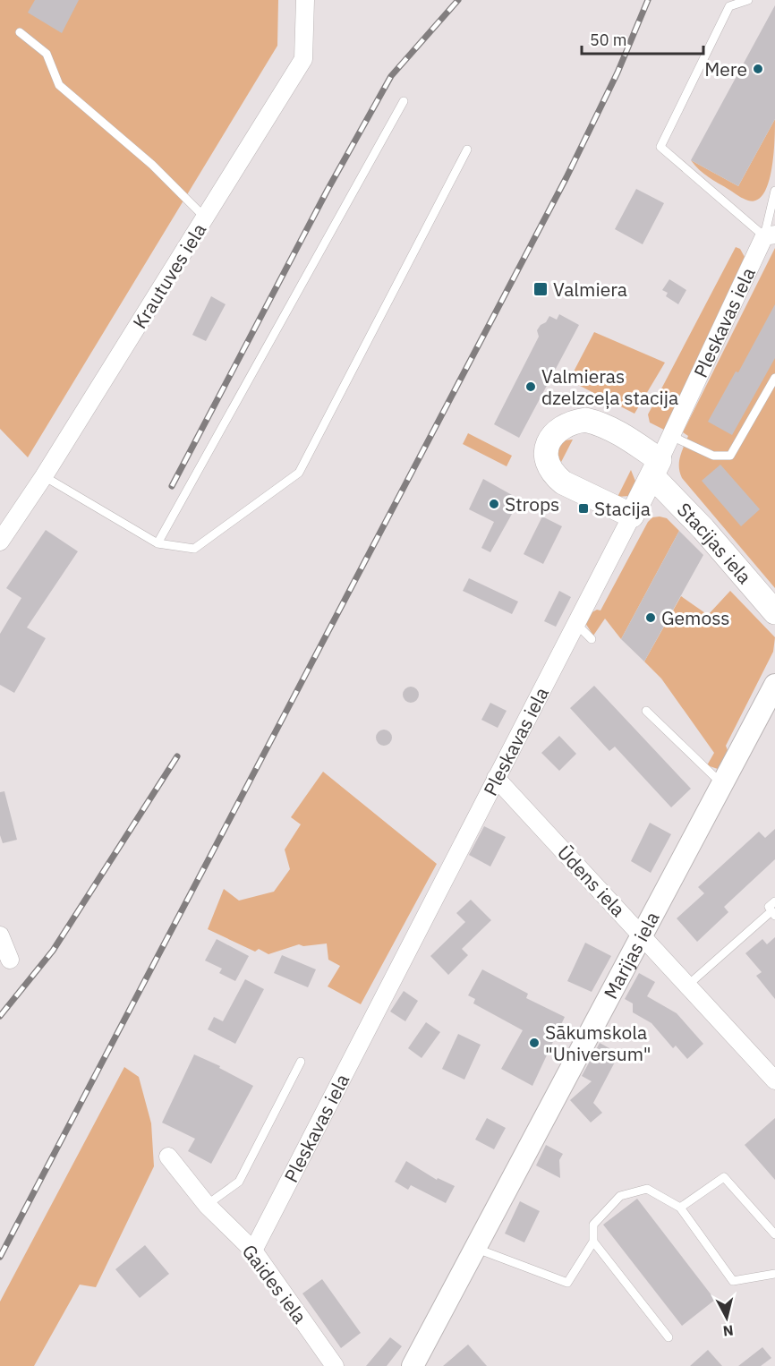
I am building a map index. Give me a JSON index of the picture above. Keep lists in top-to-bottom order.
{
  "streets": {
    "main road": ["Pleskavas iela", "Stacijas iela"],
    "street": [
      "Krautuves iela",
      "Ūdens iela",
      "Marijas iela",
      "Gaides iela"
    ]
  },
  "crossings": [
    ["Pleskavas iela", "Stacijas iela"],
    ["Pleskavas iela", "Ūdens iela"],
    ["Pleskavas iela", "Gaides iela"],
    ["Ūdens iela", "Marijas iela"]
  ],
  "places": {
    "other": [
      "Mere",
      "Valmieras dzelzceļa stacija",
      "Strops",
      "Gemoss",
      "Sākumskola \"Universum\""
    ],
    "transit": ["Valmiera", "Stacija"]
  },
  "scale_bar": "50 m",
  "north": "bottom"
}
